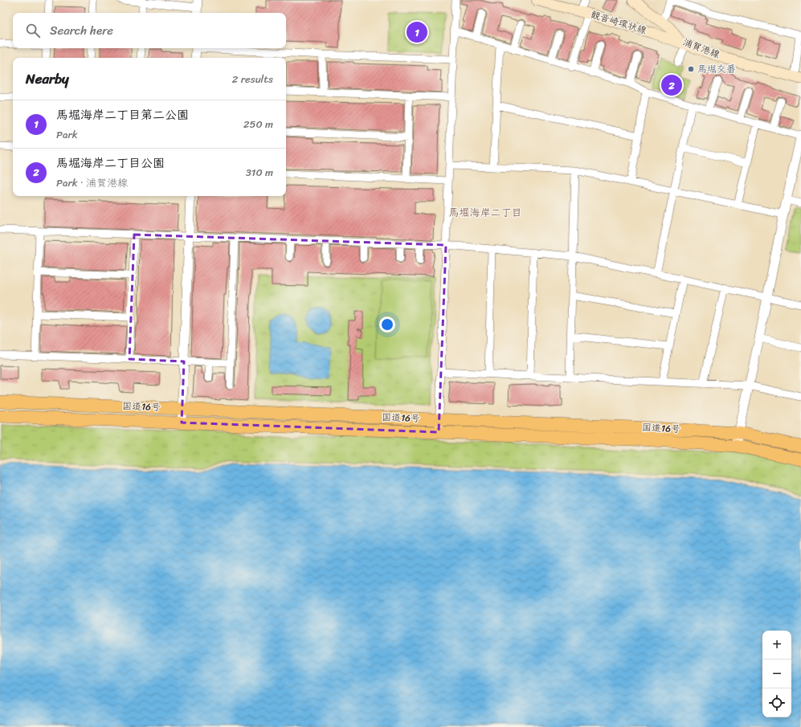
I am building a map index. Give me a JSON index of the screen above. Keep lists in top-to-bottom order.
{
  "streets": {
    "highway": ["国道16号"],
    "main road": ["観音崎環状線", "浦賀港線"]
  },
  "crossings": [
    ["観音崎環状線", "浦賀港線"]
  ],
  "districts": ["馬堀海岸二丁目"],
  "places": ["馬堀交番"],
  "page": {
    "search": "Search here",
    "pins": ["1", "2"],
    "heading": ["Nearby", "2 results"],
    "list": [
      {
        "mark": "1",
        "name": "馬堀海岸二丁目第二公園",
        "note": "Park",
        "value": "250 m"
      },
      {
        "mark": "2",
        "name": "馬堀海岸二丁目公園",
        "note": "Park · 浦賀港線",
        "value": "310 m"
      }
    ],
    "map_buttons": ["+", "−"]
  }
}
